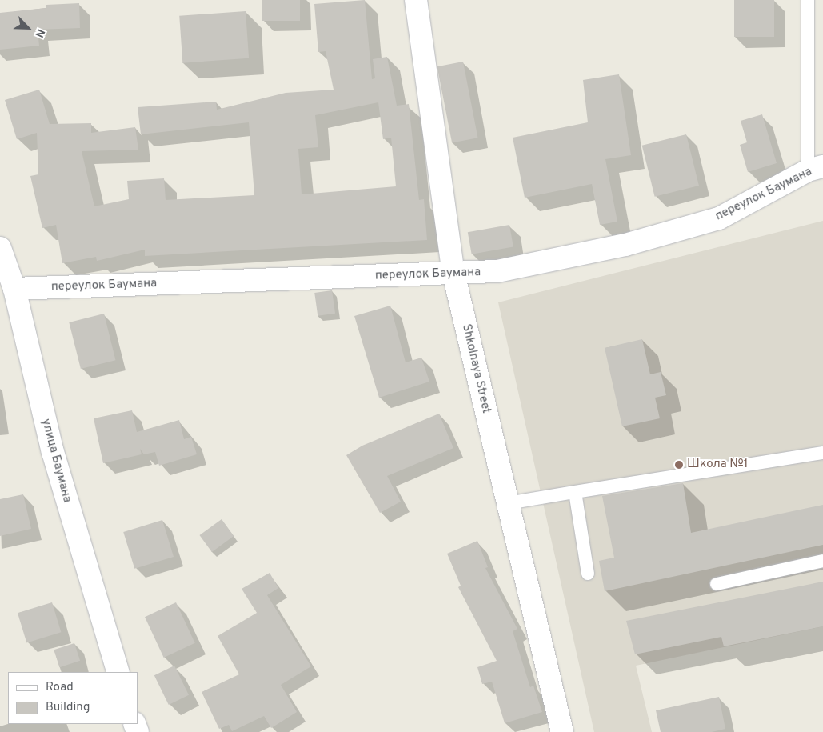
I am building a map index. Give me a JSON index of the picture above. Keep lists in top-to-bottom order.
{
  "streets": {
    "street": ["переулок Баумана", "Shkolnaya Street", "улица Баумана"]
  },
  "crossings": [
    ["переулок Баумана", "Shkolnaya Street"],
    ["переулок Баумана", "улица Баумана"]
  ],
  "places": ["Школа №1"],
  "legend": ["Road", "Building"],
  "north": "bottom right"
}
